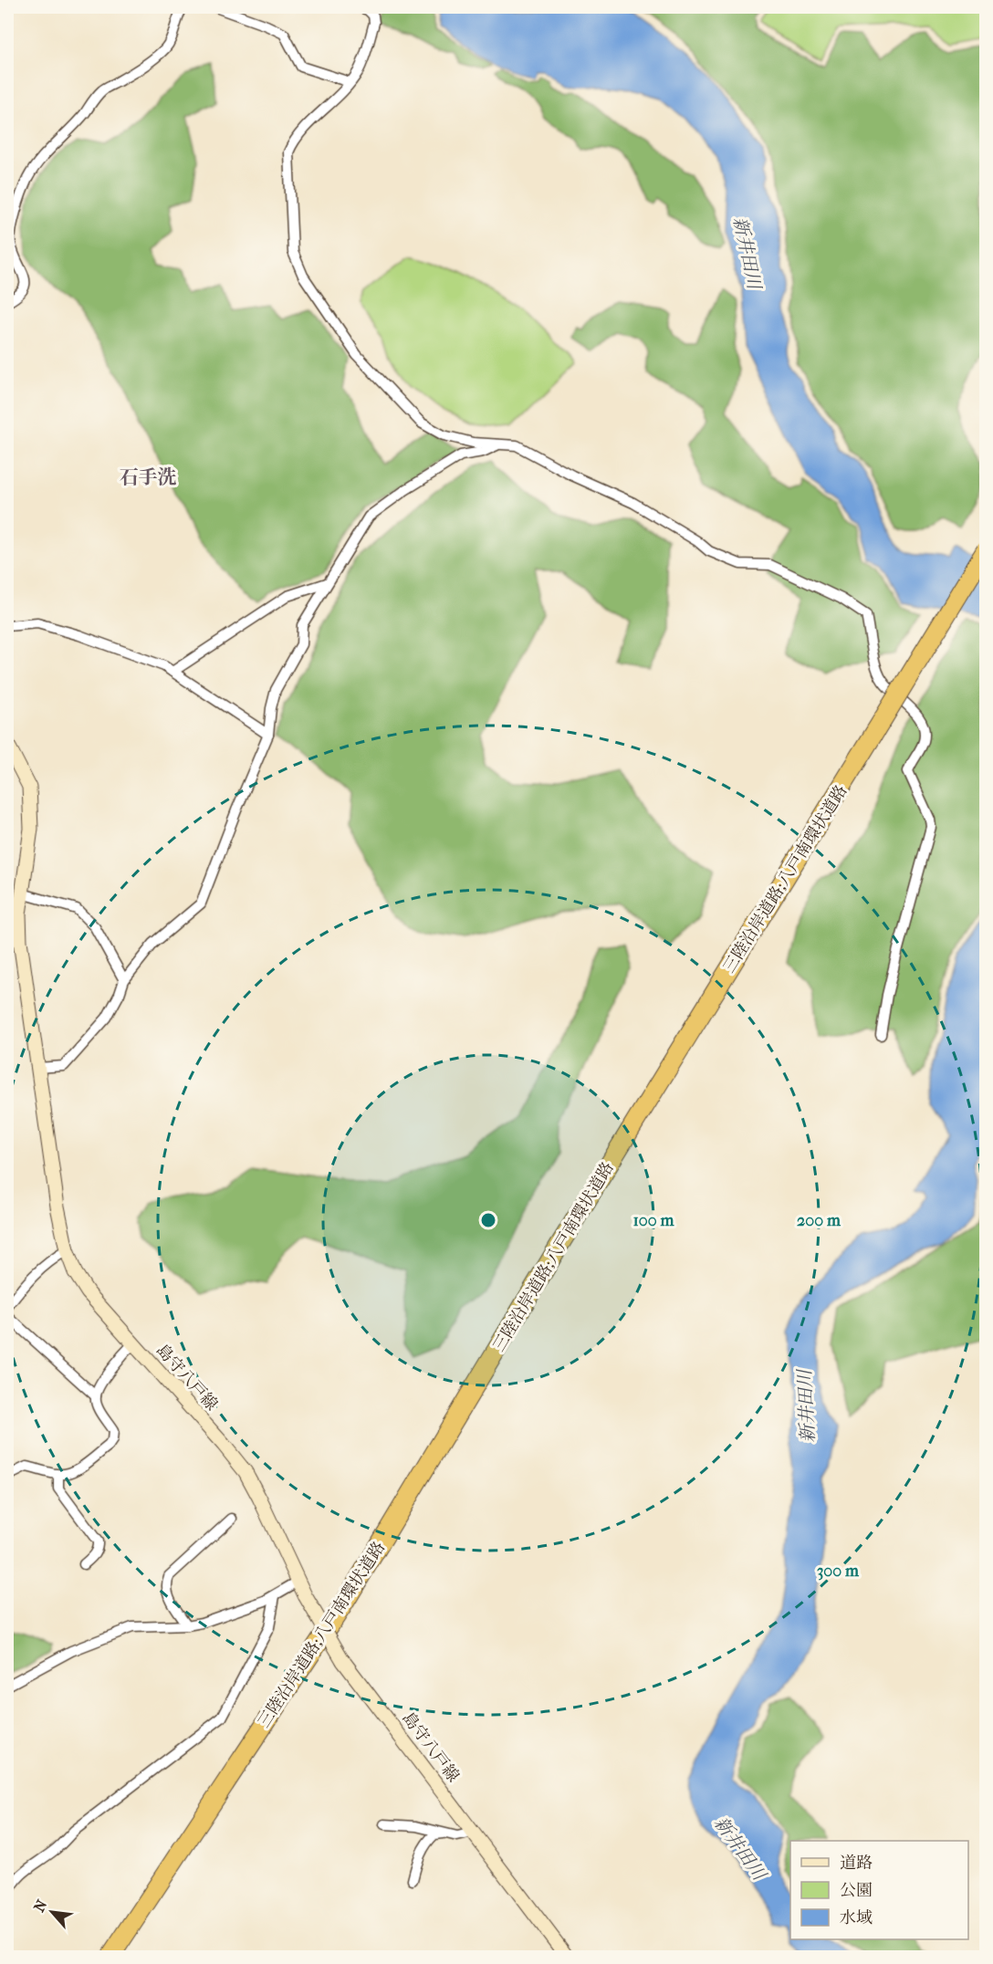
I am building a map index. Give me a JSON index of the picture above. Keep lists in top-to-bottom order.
{
  "streets": {
    "highway": ["三陸沿岸道路;八戸南環状道路"],
    "main road": ["島守八戸線"]
  },
  "districts": ["石手洗"],
  "water": ["新井田川"],
  "legend": ["道路", "公園", "水域"],
  "north": "top left",
  "rings": ["100 m", "200 m", "300 m"]
}
